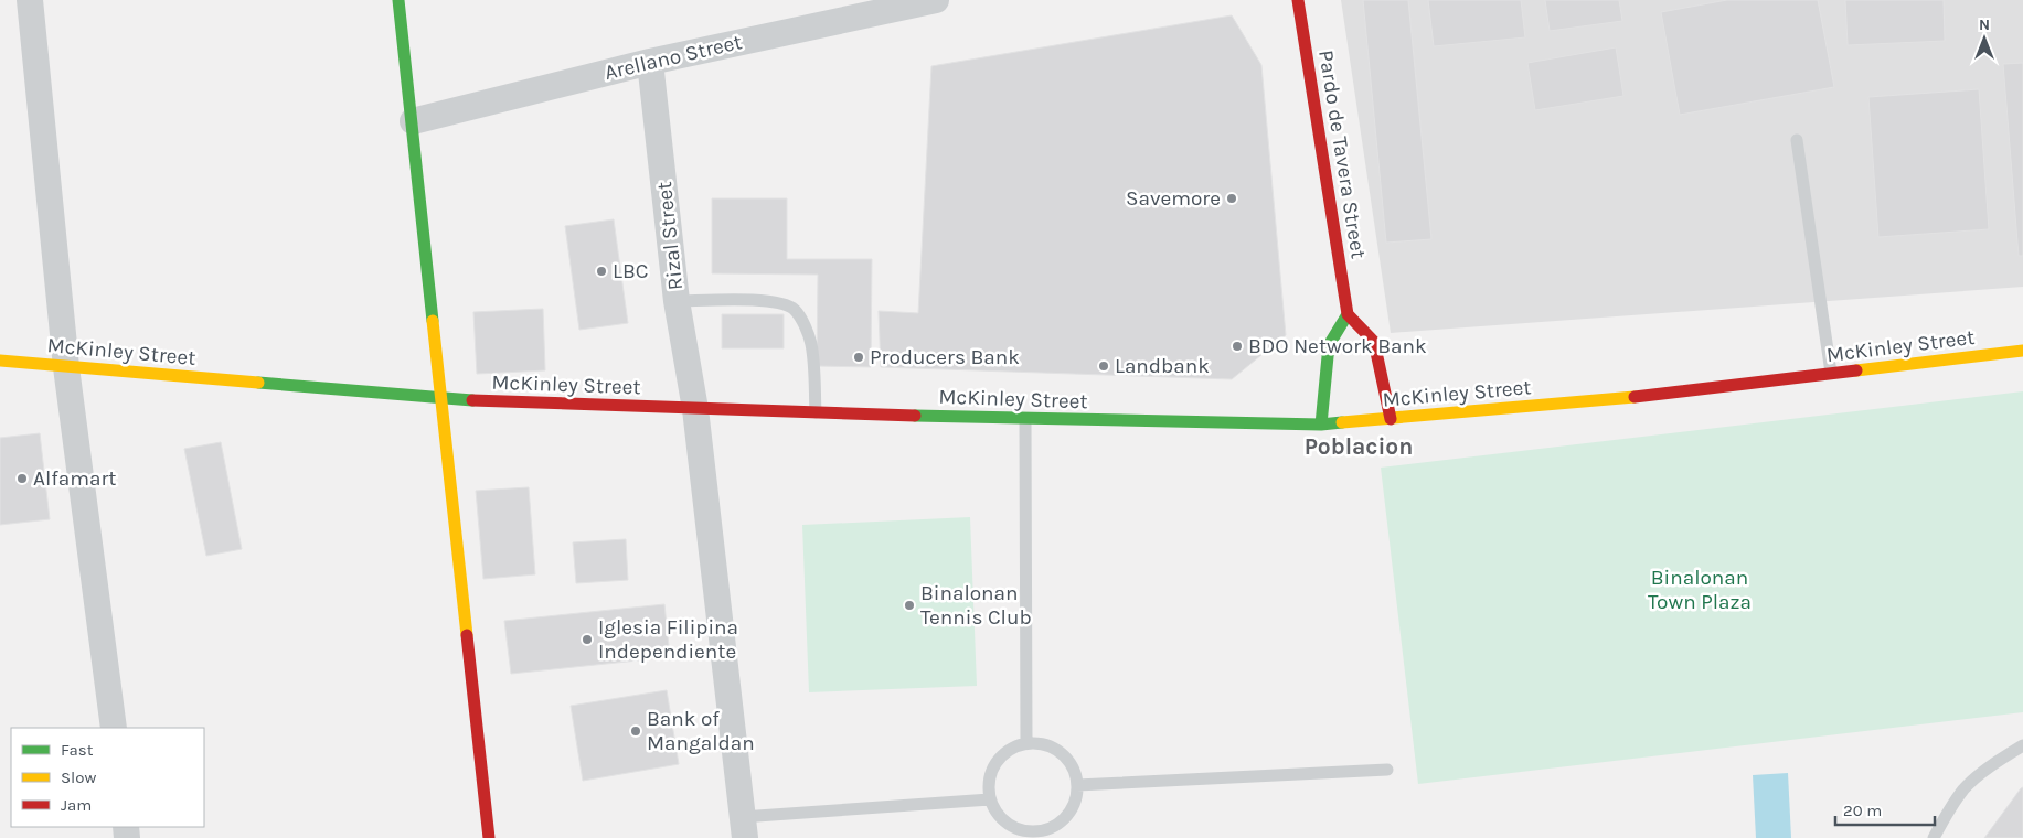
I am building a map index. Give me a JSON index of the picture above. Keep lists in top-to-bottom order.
{
  "streets": {
    "main road": ["Pardo de Tavera Street", "McKinley Street"],
    "street": ["Arellano Street", "Rizal Street"]
  },
  "crossings": [
    ["Arellano Street", "Rizal Street"],
    ["Rizal Street", "McKinley Street"]
  ],
  "districts": ["Poblacion"],
  "parks": ["Binalonan Town Plaza"],
  "places": [
    "Savemore",
    "LBC",
    "BDO Network Bank",
    "Producers Bank",
    "Landbank",
    "Alfamart",
    "Binalonan Tennis Club",
    "Iglesia Filipina Independiente",
    "Bank of Mangaldan"
  ],
  "legend": ["Fast", "Slow", "Jam"],
  "scale_bar": "20 m",
  "north": "top"
}
